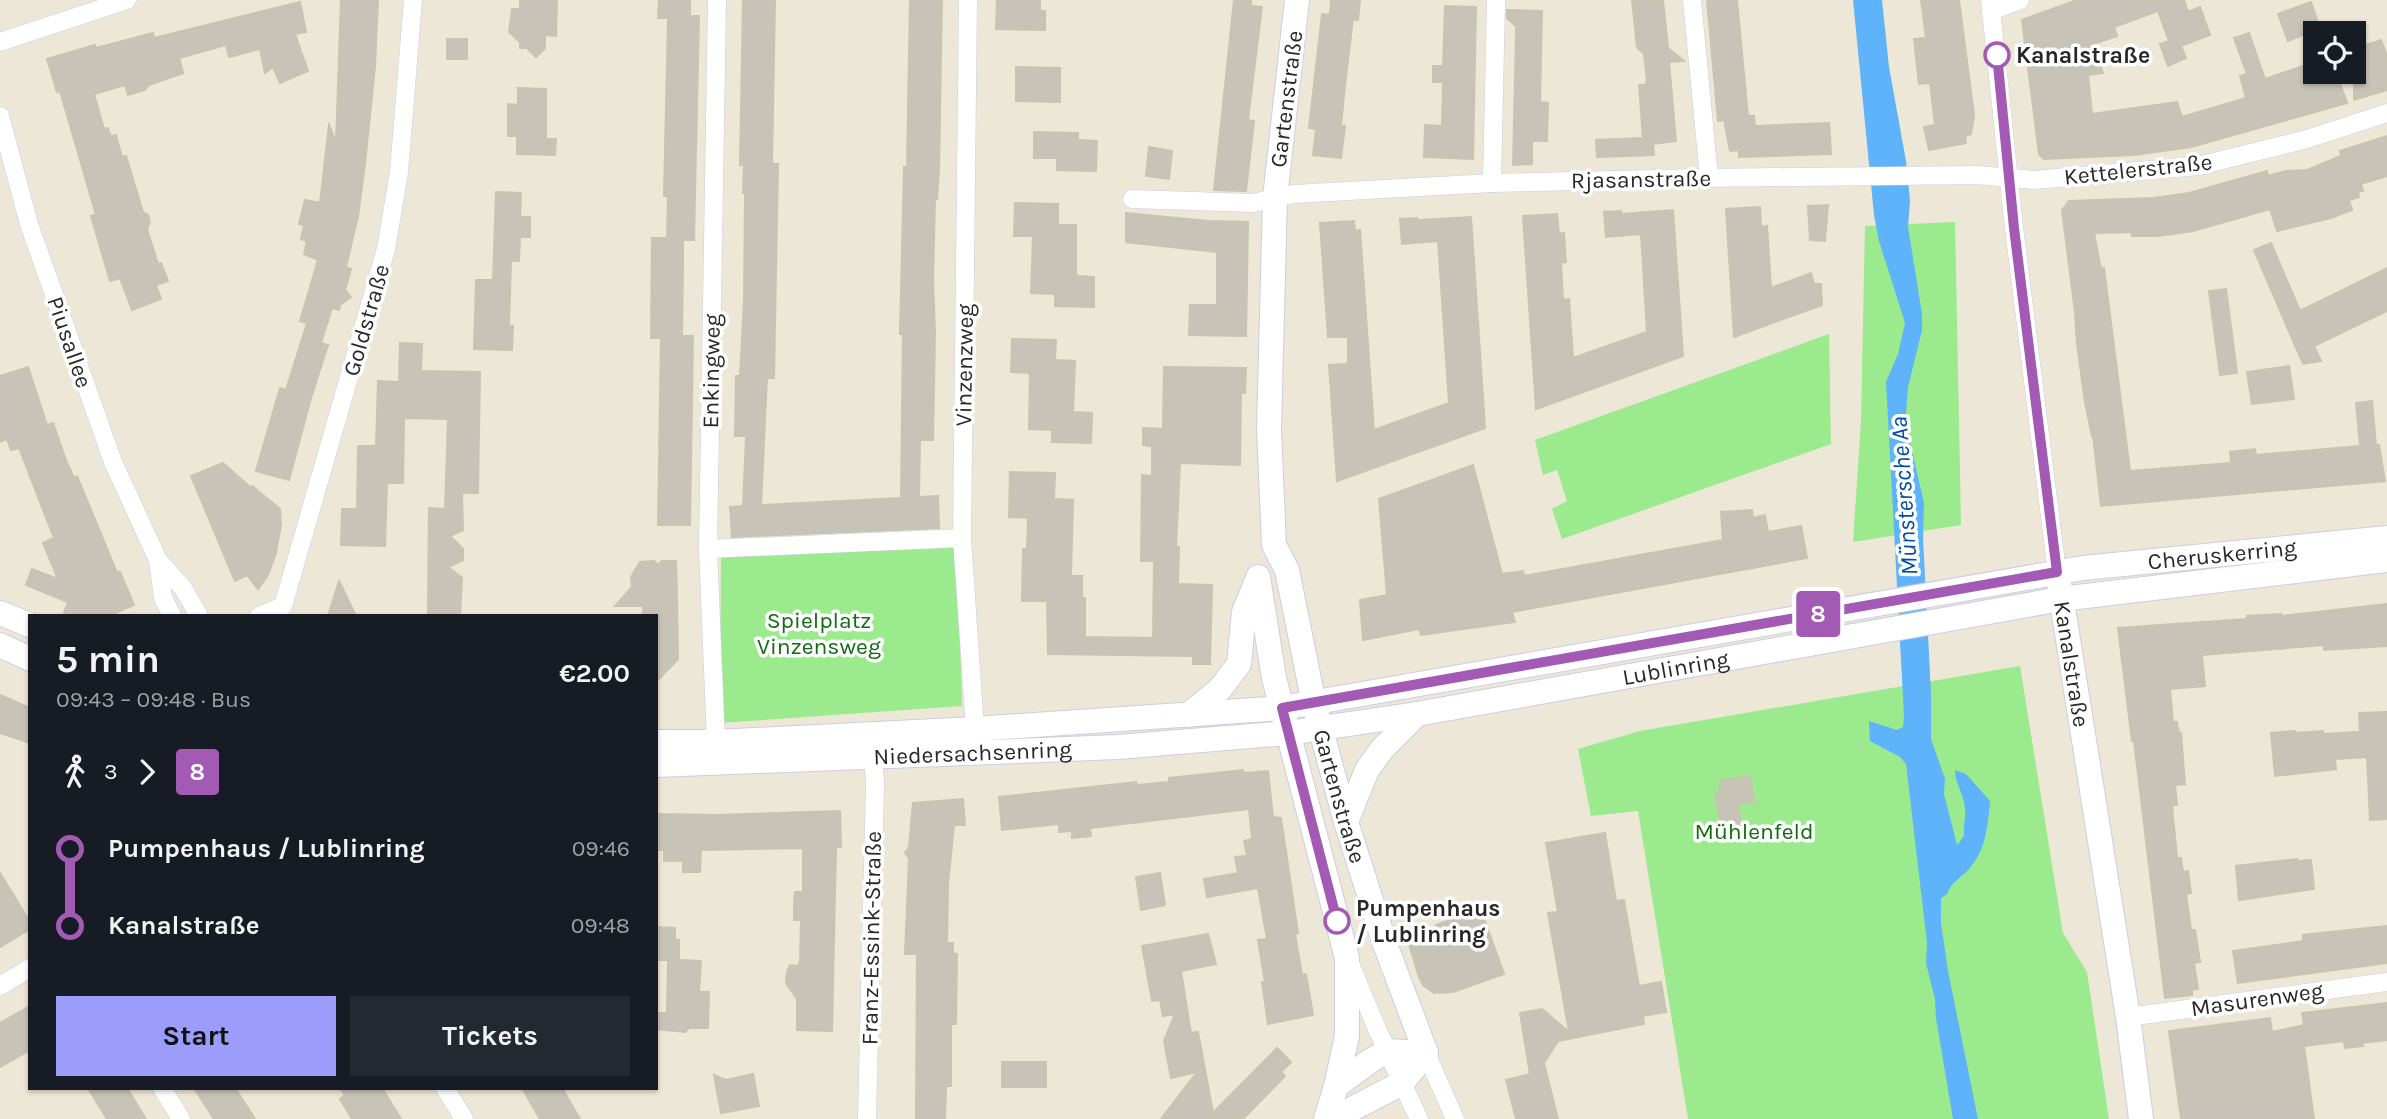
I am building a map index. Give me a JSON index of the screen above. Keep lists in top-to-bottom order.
{
  "streets": {
    "main road": [
      "Gartenstraße",
      "Cheruskerring",
      "Kanalstraße",
      "Lublinring",
      "Niedersachsenring"
    ],
    "street": [
      "Kettelerstraße",
      "Rjasanstraße",
      "Goldstraße",
      "Piusallee",
      "Vinzenzweg",
      "Enkingweg",
      "Franz-Essink-Straße",
      "Masurenweg"
    ]
  },
  "crossings": [
    ["Gartenstraße", "Rjasanstraße"],
    ["Gartenstraße", "Lublinring"],
    ["Gartenstraße", "Niedersachsenring"],
    ["Kettelerstraße", "Rjasanstraße"],
    ["Kettelerstraße", "Kanalstraße"],
    ["Rjasanstraße", "Kanalstraße"],
    ["Vinzenzweg", "Niedersachsenring"],
    ["Enkingweg", "Niedersachsenring"],
    ["Cheruskerring", "Kanalstraße"],
    ["Cheruskerring", "Lublinring"],
    ["Kanalstraße", "Lublinring"],
    ["Kanalstraße", "Masurenweg"],
    ["Lublinring", "Niedersachsenring"],
    ["Niedersachsenring", "Franz-Essink-Straße"]
  ],
  "water": ["Münstersche Aa"],
  "parks": ["Spielplatz Vinzensweg", "Mühlenfeld"],
  "places": ["Kanalstraße", "Pumpenhaus / Lublinring"],
  "lines": ["bus line 8"],
  "page": {
    "on_map": "8",
    "heading": ["5 min", "09:43 – 09:48 · Bus", "€2.00"],
    "legs": ["3", "8"],
    "list": [
      {
        "name": "Pumpenhaus / Lublinring",
        "value": "09:46"
      },
      {
        "name": "Kanalstraße",
        "value": "09:48"
      }
    ],
    "buttons": ["Start", "Tickets"]
  }
}
